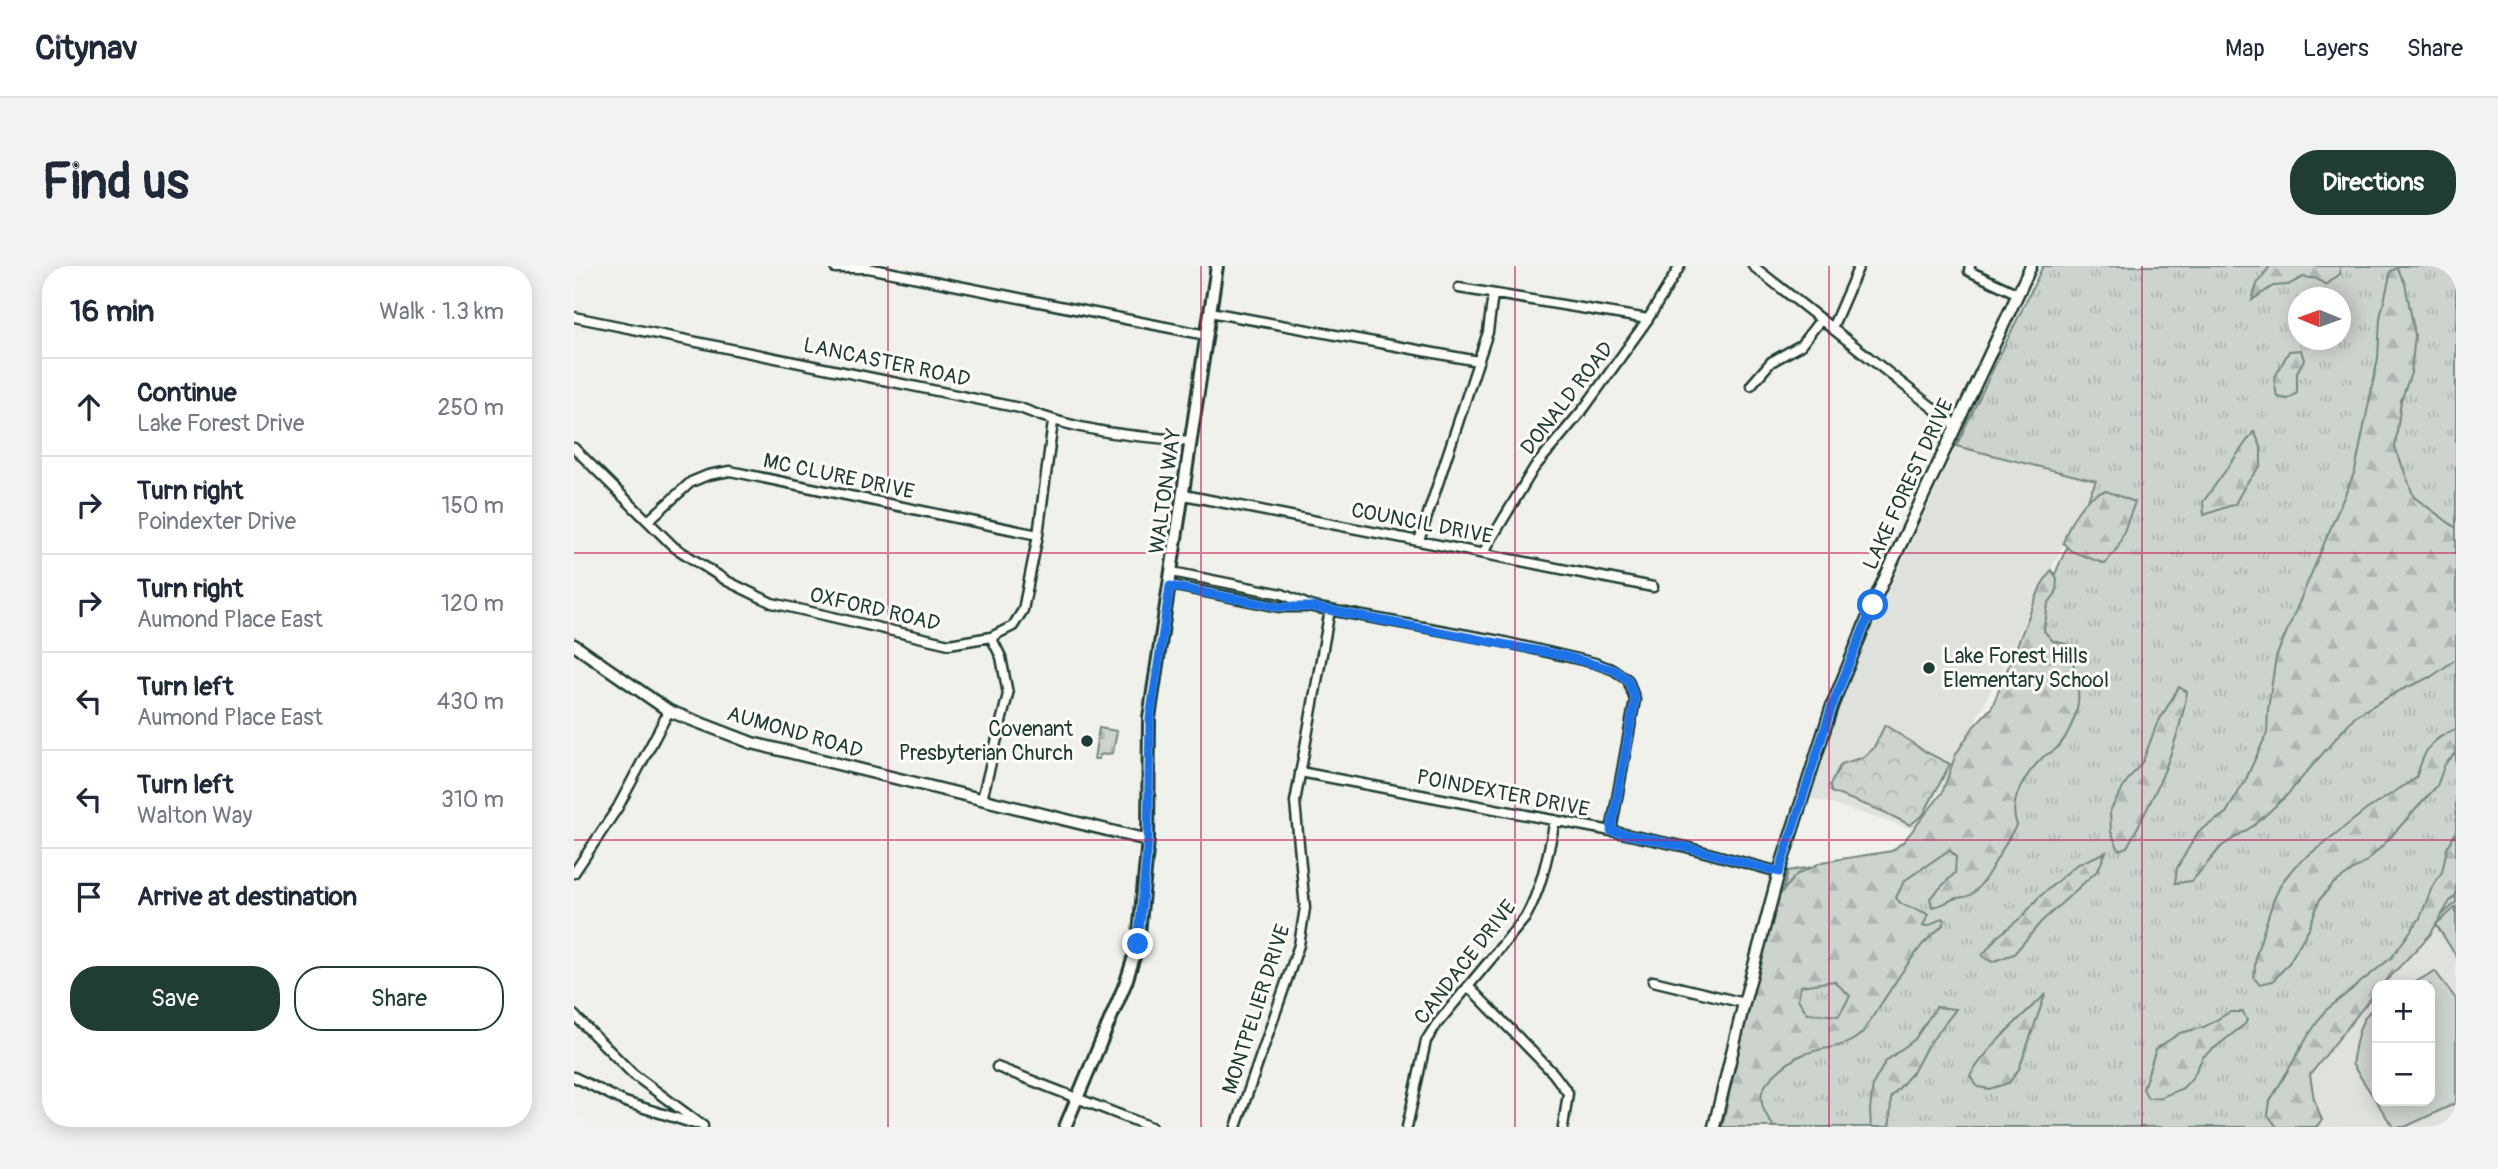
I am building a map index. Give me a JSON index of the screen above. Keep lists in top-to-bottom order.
{
  "streets": {
    "main road": ["WALTON WAY"],
    "street": [
      "LANCASTER ROAD",
      "DONALD ROAD",
      "MC CLURE DRIVE",
      "LAKE FOREST DRIVE",
      "COUNCIL DRIVE",
      "OXFORD ROAD",
      "AUMOND ROAD",
      "POINDEXTER DRIVE",
      "CANDACE DRIVE",
      "MONTPELIER DRIVE"
    ]
  },
  "crossings": [
    ["LANCASTER ROAD", "WALTON WAY"],
    ["LANCASTER ROAD", "OXFORD ROAD"],
    ["DONALD ROAD", "COUNCIL DRIVE"],
    ["MC CLURE DRIVE", "OXFORD ROAD"],
    ["LAKE FOREST DRIVE", "POINDEXTER DRIVE"],
    ["WALTON WAY", "COUNCIL DRIVE"],
    ["WALTON WAY", "AUMOND ROAD"],
    ["POINDEXTER DRIVE", "CANDACE DRIVE"],
    ["POINDEXTER DRIVE", "MONTPELIER DRIVE"]
  ],
  "places": ["Lake Forest Hills Elementary School", "Covenant Presbyterian Church"],
  "north": "left",
  "page": {
    "header": "Citynav",
    "nav": ["Map", "Layers", "Share"],
    "buttons": [
      "Directions",
      ["Save", "Share"]
    ],
    "title": "Find us",
    "heading": ["16 min", "Walk · 1.3 km"],
    "list": [
      ["Continue", "Lake Forest Drive", "250 m"],
      ["Turn right", "Poindexter Drive", "150 m"],
      ["Turn right", "Aumond Place East", "120 m"],
      ["Turn left", "Aumond Place East", "430 m"],
      ["Turn left", "Walton Way", "310 m"],
      "Arrive at destination"
    ],
    "map_buttons": ["+", "−"]
  }
}
